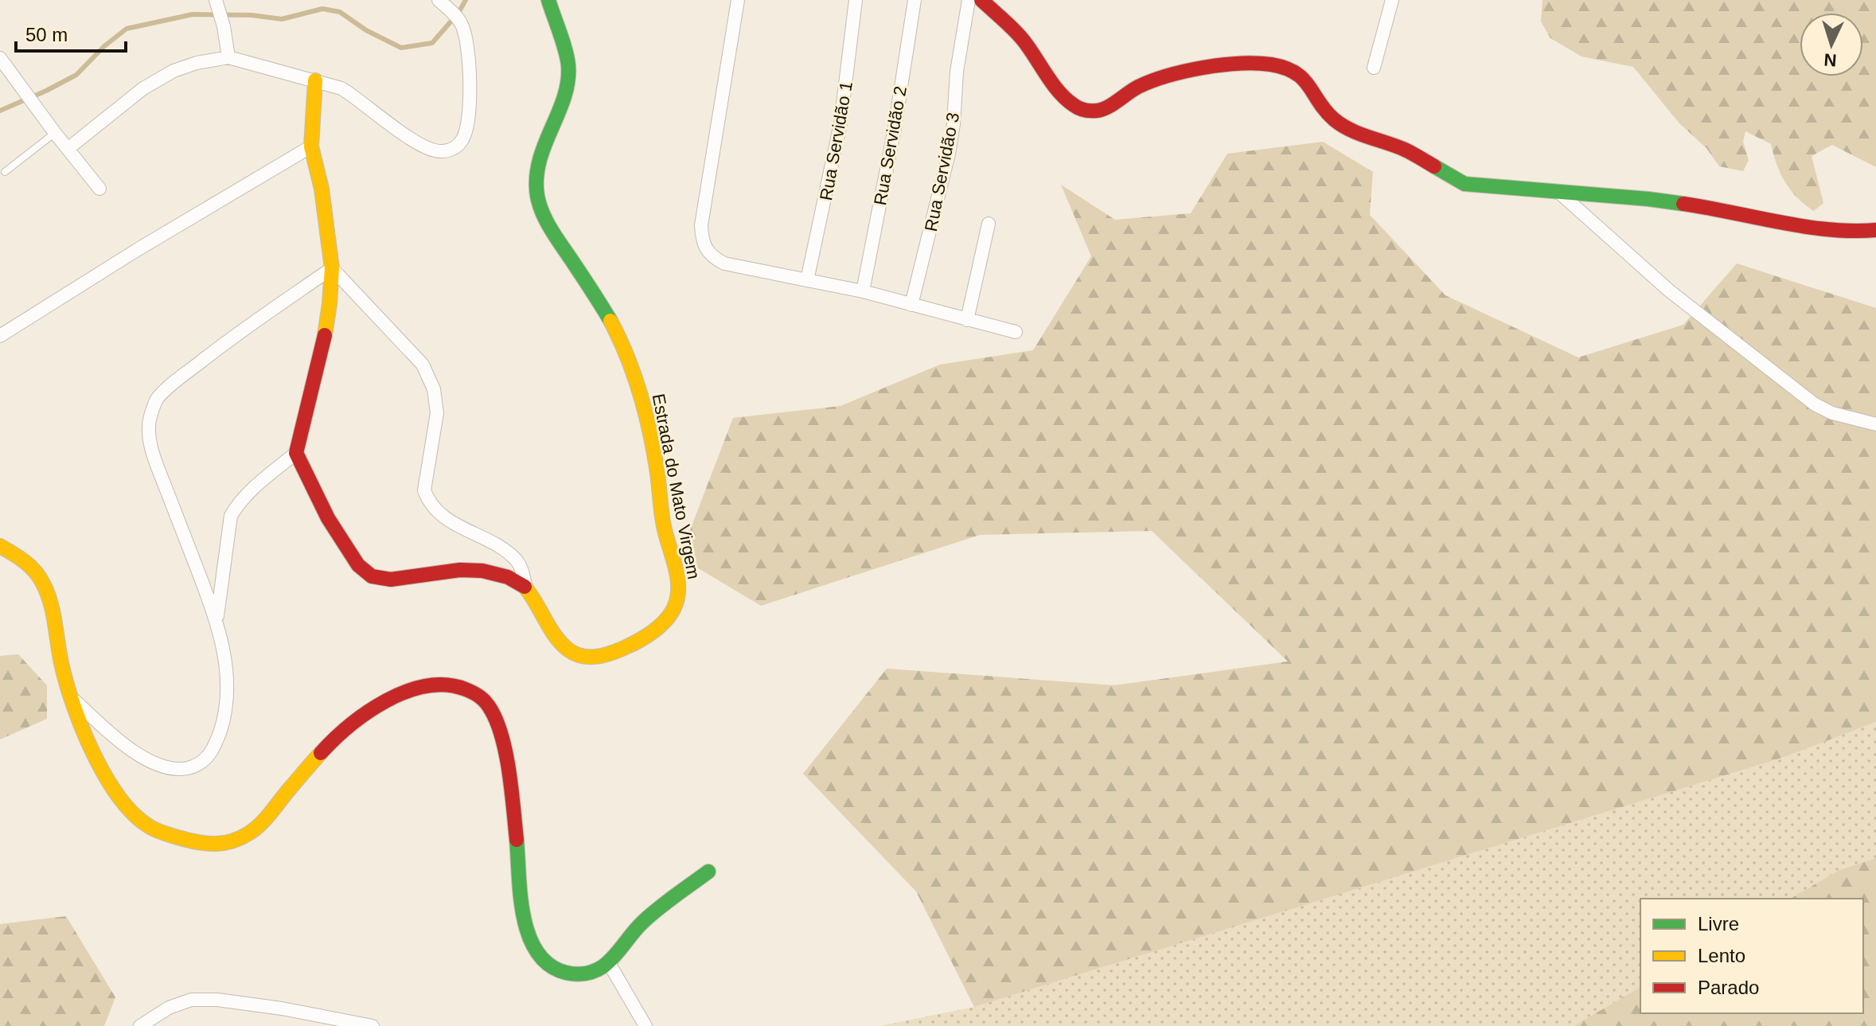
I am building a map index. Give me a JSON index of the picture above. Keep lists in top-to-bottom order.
{
  "streets": {
    "street": [
      "Rua Servidão 1",
      "Rua Servidão 2",
      "Rua Servidão 3",
      "Estrada do Mato Virgem"
    ]
  },
  "legend": ["Livre", "Lento", "Parado"],
  "scale_bar": "50 m",
  "north": "bottom"
}
